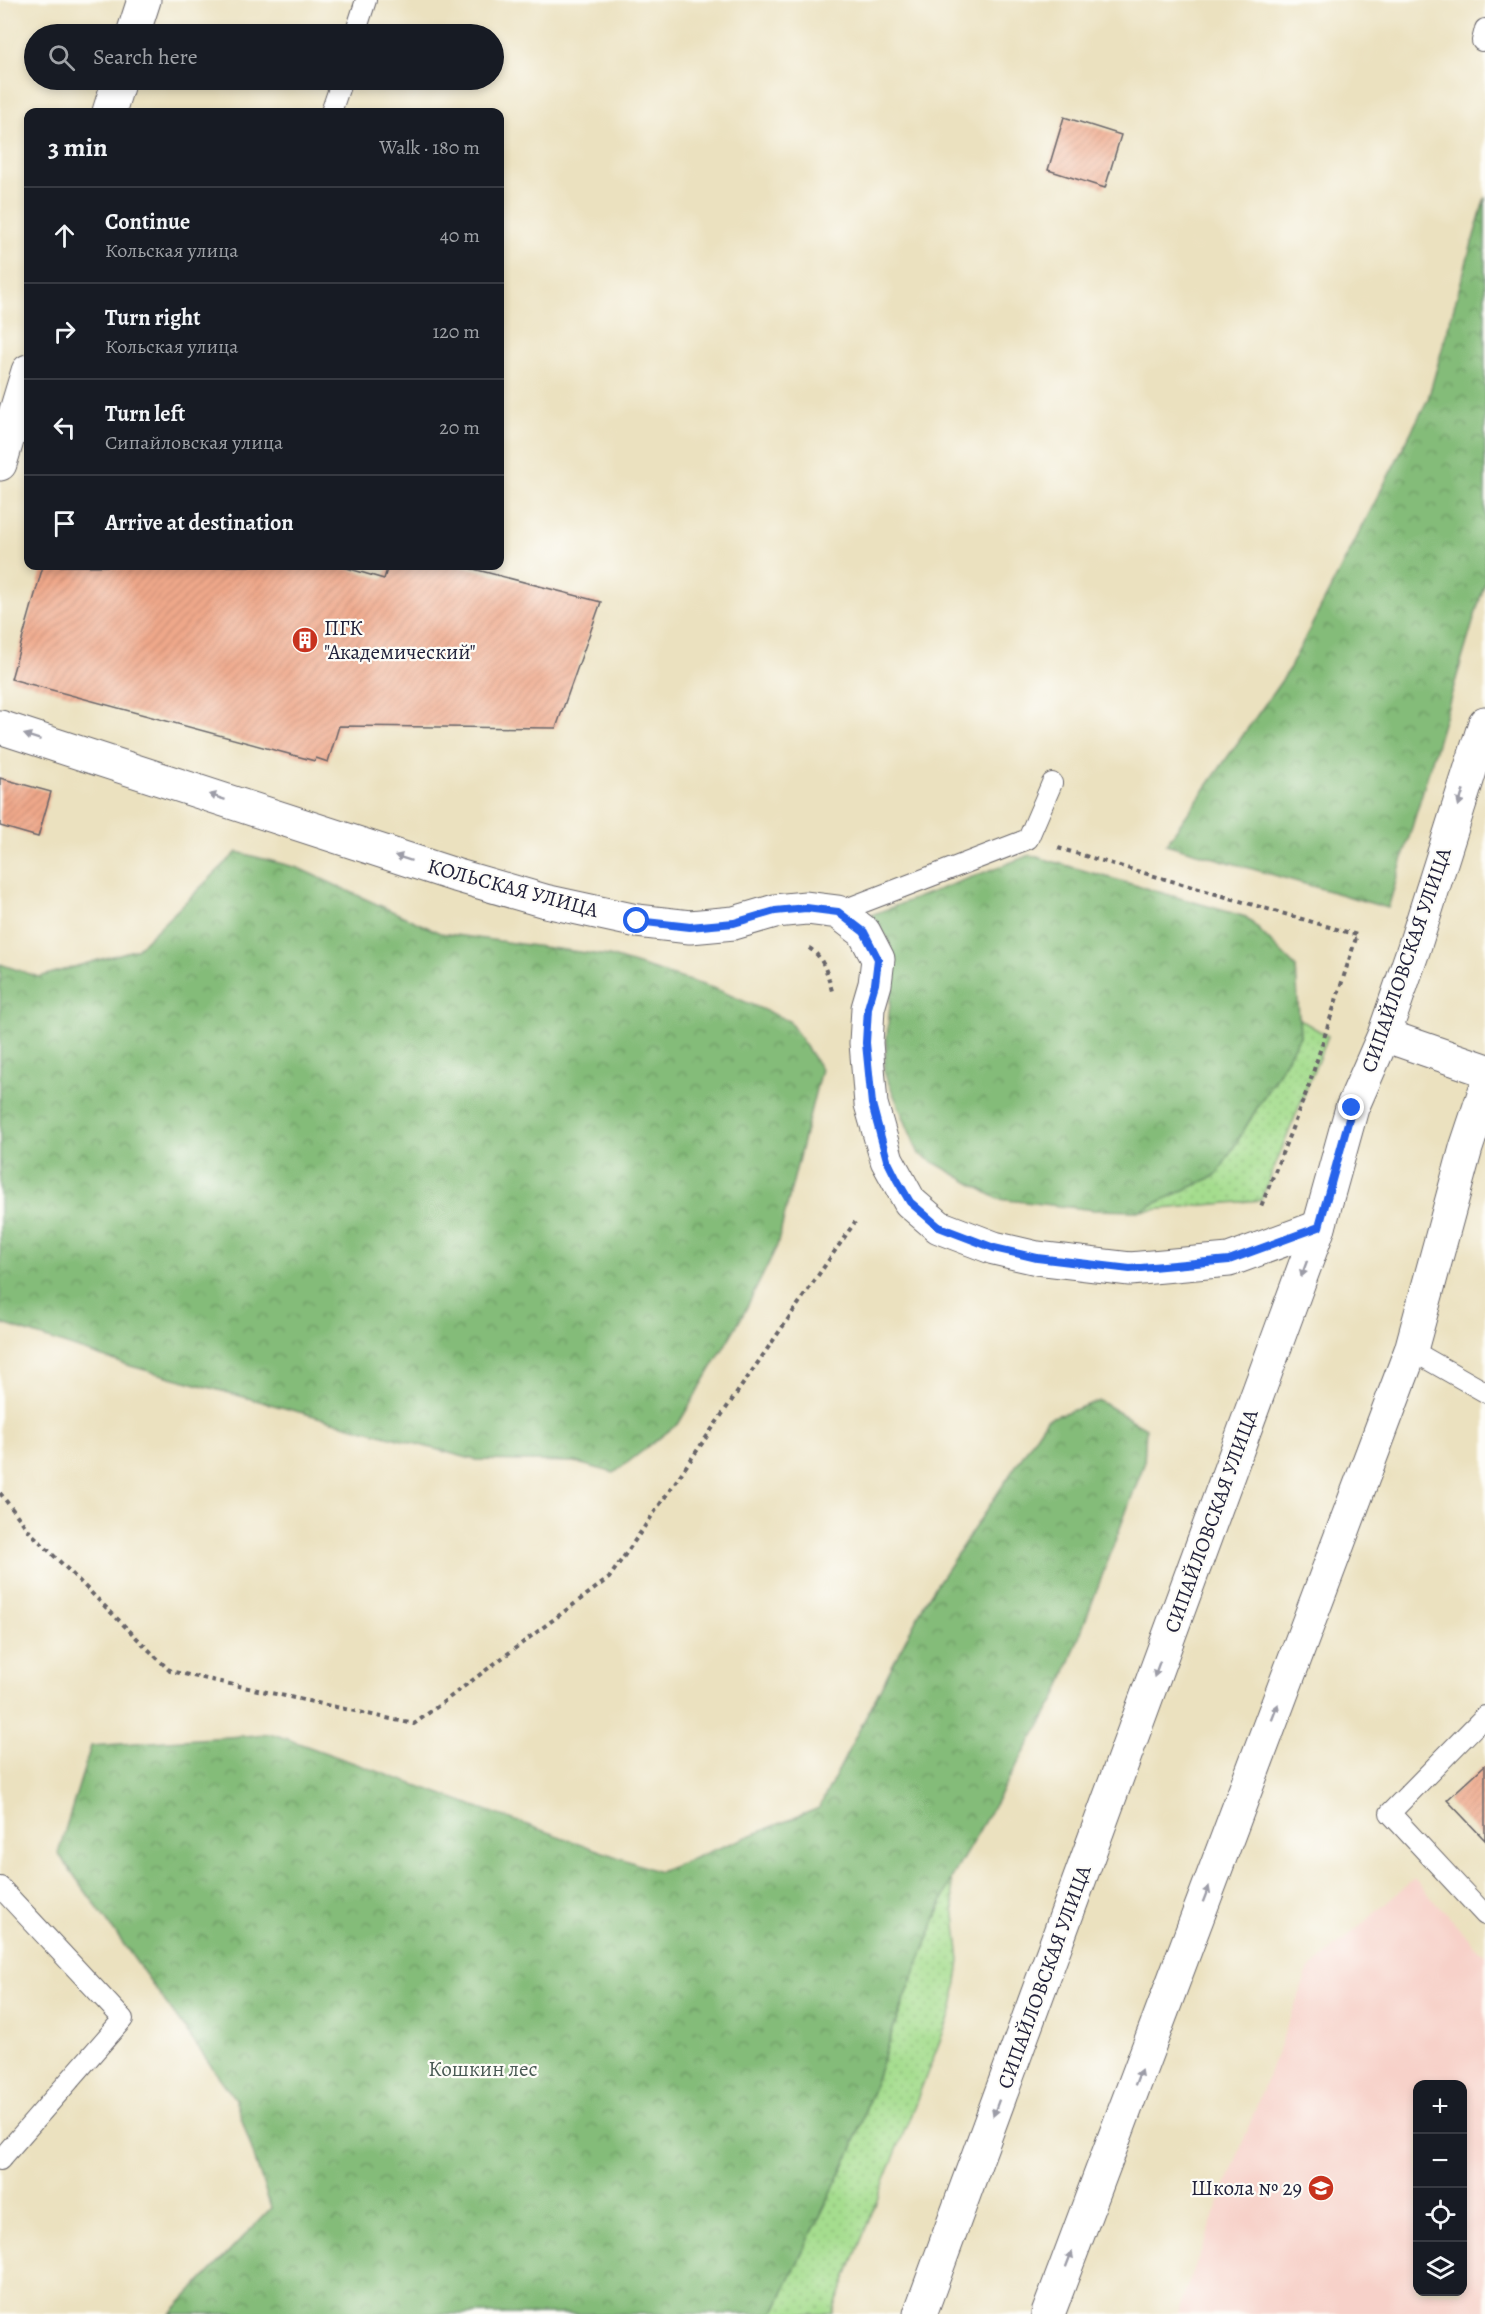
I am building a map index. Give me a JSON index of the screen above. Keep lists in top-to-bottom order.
{
  "streets": {
    "main road": ["КОЛЬСКАЯ УЛИЦА", "СИПАЙЛОВСКАЯ УЛИЦА"]
  },
  "one_way": ["КОЛЬСКАЯ УЛИЦА"],
  "parks": ["Кошкин лес"],
  "places": {
    "building": ["ПГК \"Академический\""],
    "school or university": ["Школа № 29"]
  },
  "page": {
    "search": "Search here",
    "heading": ["3 min", "Walk · 180 m"],
    "list": [
      ["Continue", "Кольская улица", "40 m"],
      ["Turn right", "Кольская улица", "120 m"],
      ["Turn left", "Сипайловская улица", "20 m"],
      "Arrive at destination"
    ],
    "map_buttons": ["+", "−"]
  }
}
